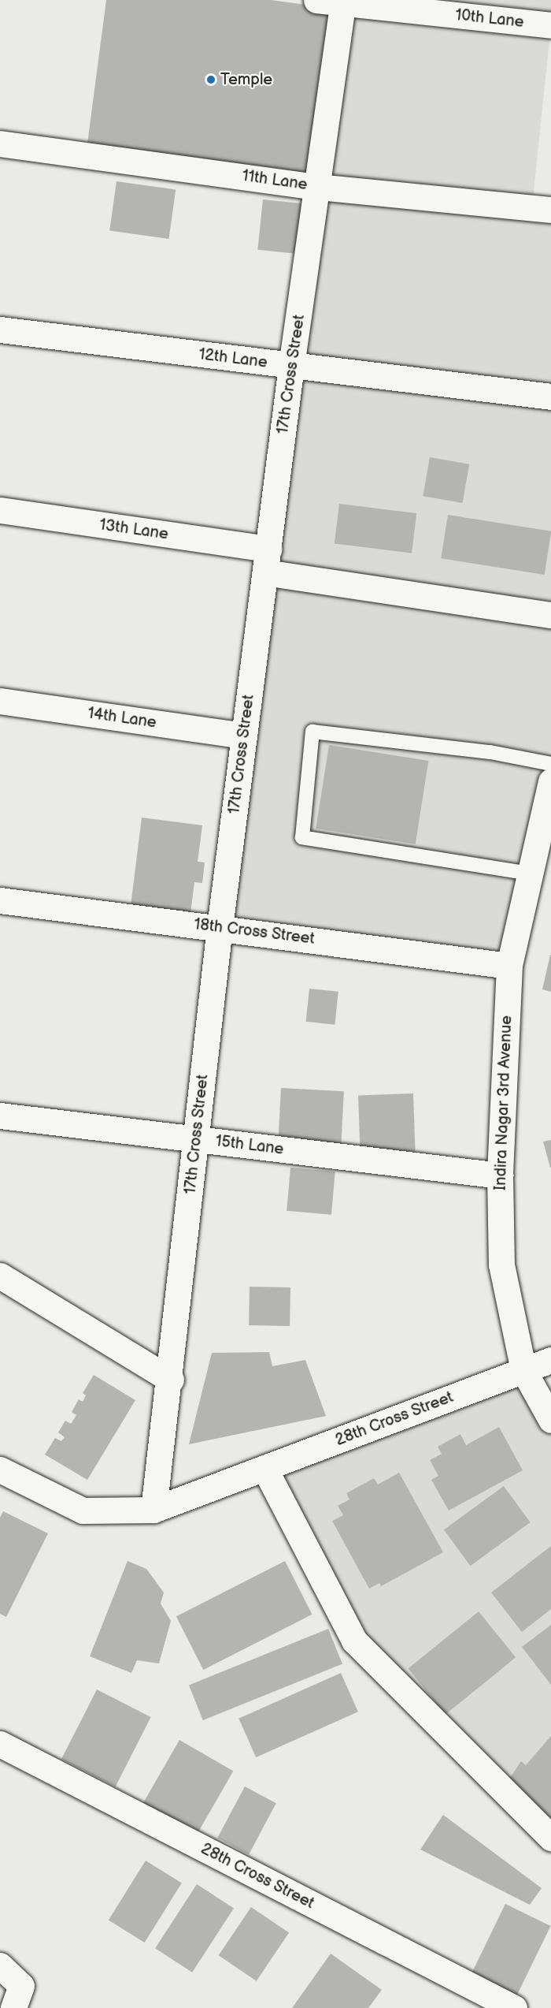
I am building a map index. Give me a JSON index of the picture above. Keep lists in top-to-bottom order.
{
  "streets": {
    "street": [
      "10th Lane",
      "11th Lane",
      "12th Lane",
      "17th Cross Street",
      "13th Lane",
      "14th Lane",
      "18th Cross Street",
      "Indira Nagar 3rd Avenue",
      "15th Lane",
      "28th Cross Street"
    ]
  },
  "crossings": [
    ["10th Lane", "17th Cross Street"],
    ["11th Lane", "17th Cross Street"],
    ["12th Lane", "17th Cross Street"],
    ["17th Cross Street", "13th Lane"],
    ["17th Cross Street", "14th Lane"],
    ["17th Cross Street", "18th Cross Street"],
    ["17th Cross Street", "15th Lane"],
    ["17th Cross Street", "28th Cross Street"],
    ["18th Cross Street", "Indira Nagar 3rd Avenue"],
    ["Indira Nagar 3rd Avenue", "15th Lane"],
    ["Indira Nagar 3rd Avenue", "28th Cross Street"]
  ],
  "places": ["Temple"]
}
